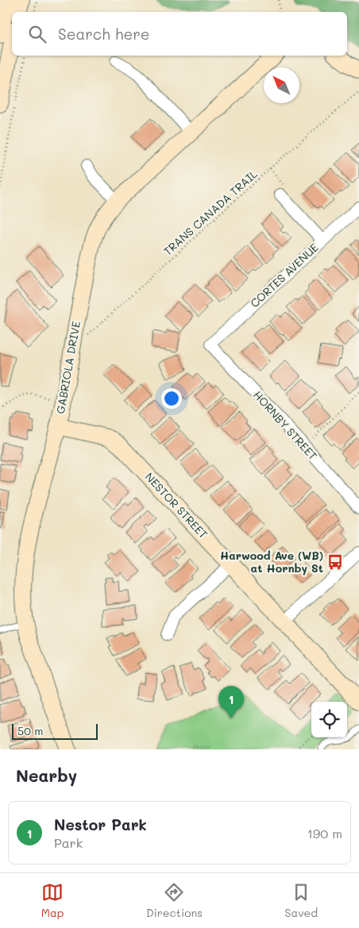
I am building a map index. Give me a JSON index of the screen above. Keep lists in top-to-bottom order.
{
  "streets": {
    "street": [
      "CORTES AVENUE",
      "GABRIOLA DRIVE",
      "HORNBY STREET",
      "NESTOR STREET"
    ],
    "path": ["TRANS CANADA TRAIL"]
  },
  "crossings": [
    ["TRANS CANADA TRAIL", "GABRIOLA DRIVE"],
    ["CORTES AVENUE", "HORNBY STREET"],
    ["GABRIOLA DRIVE", "NESTOR STREET"]
  ],
  "places": {
    "bus stop": ["Harwood Ave (WB) at Hornby St"]
  },
  "scale_bar": "50 m",
  "north": "top left",
  "page": {
    "search": "Search here",
    "pins": "1",
    "scale": "50 m",
    "heading": "Nearby",
    "list": [
      {
        "mark": "1",
        "name": "Nestor Park",
        "note": "Park",
        "value": "190 m"
      }
    ],
    "nav": ["Map", "Directions", "Saved"]
  }
}
